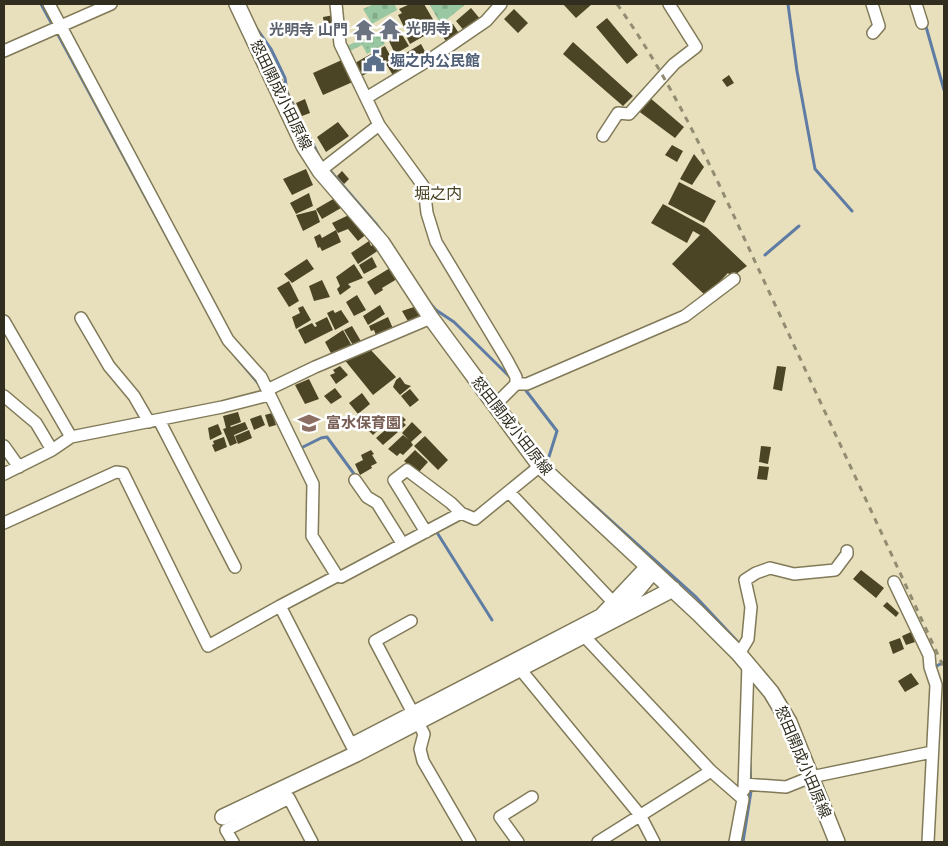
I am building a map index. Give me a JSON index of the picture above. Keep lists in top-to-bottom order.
{
  "streets": {
    "main road": ["怒田開成小田原線"]
  },
  "districts": ["堀之内"],
  "places": {
    "temple": ["光明寺", "光明寺 山門"],
    "public building": ["堀之内公民館"],
    "school or university": ["富水保育園"]
  }
}
